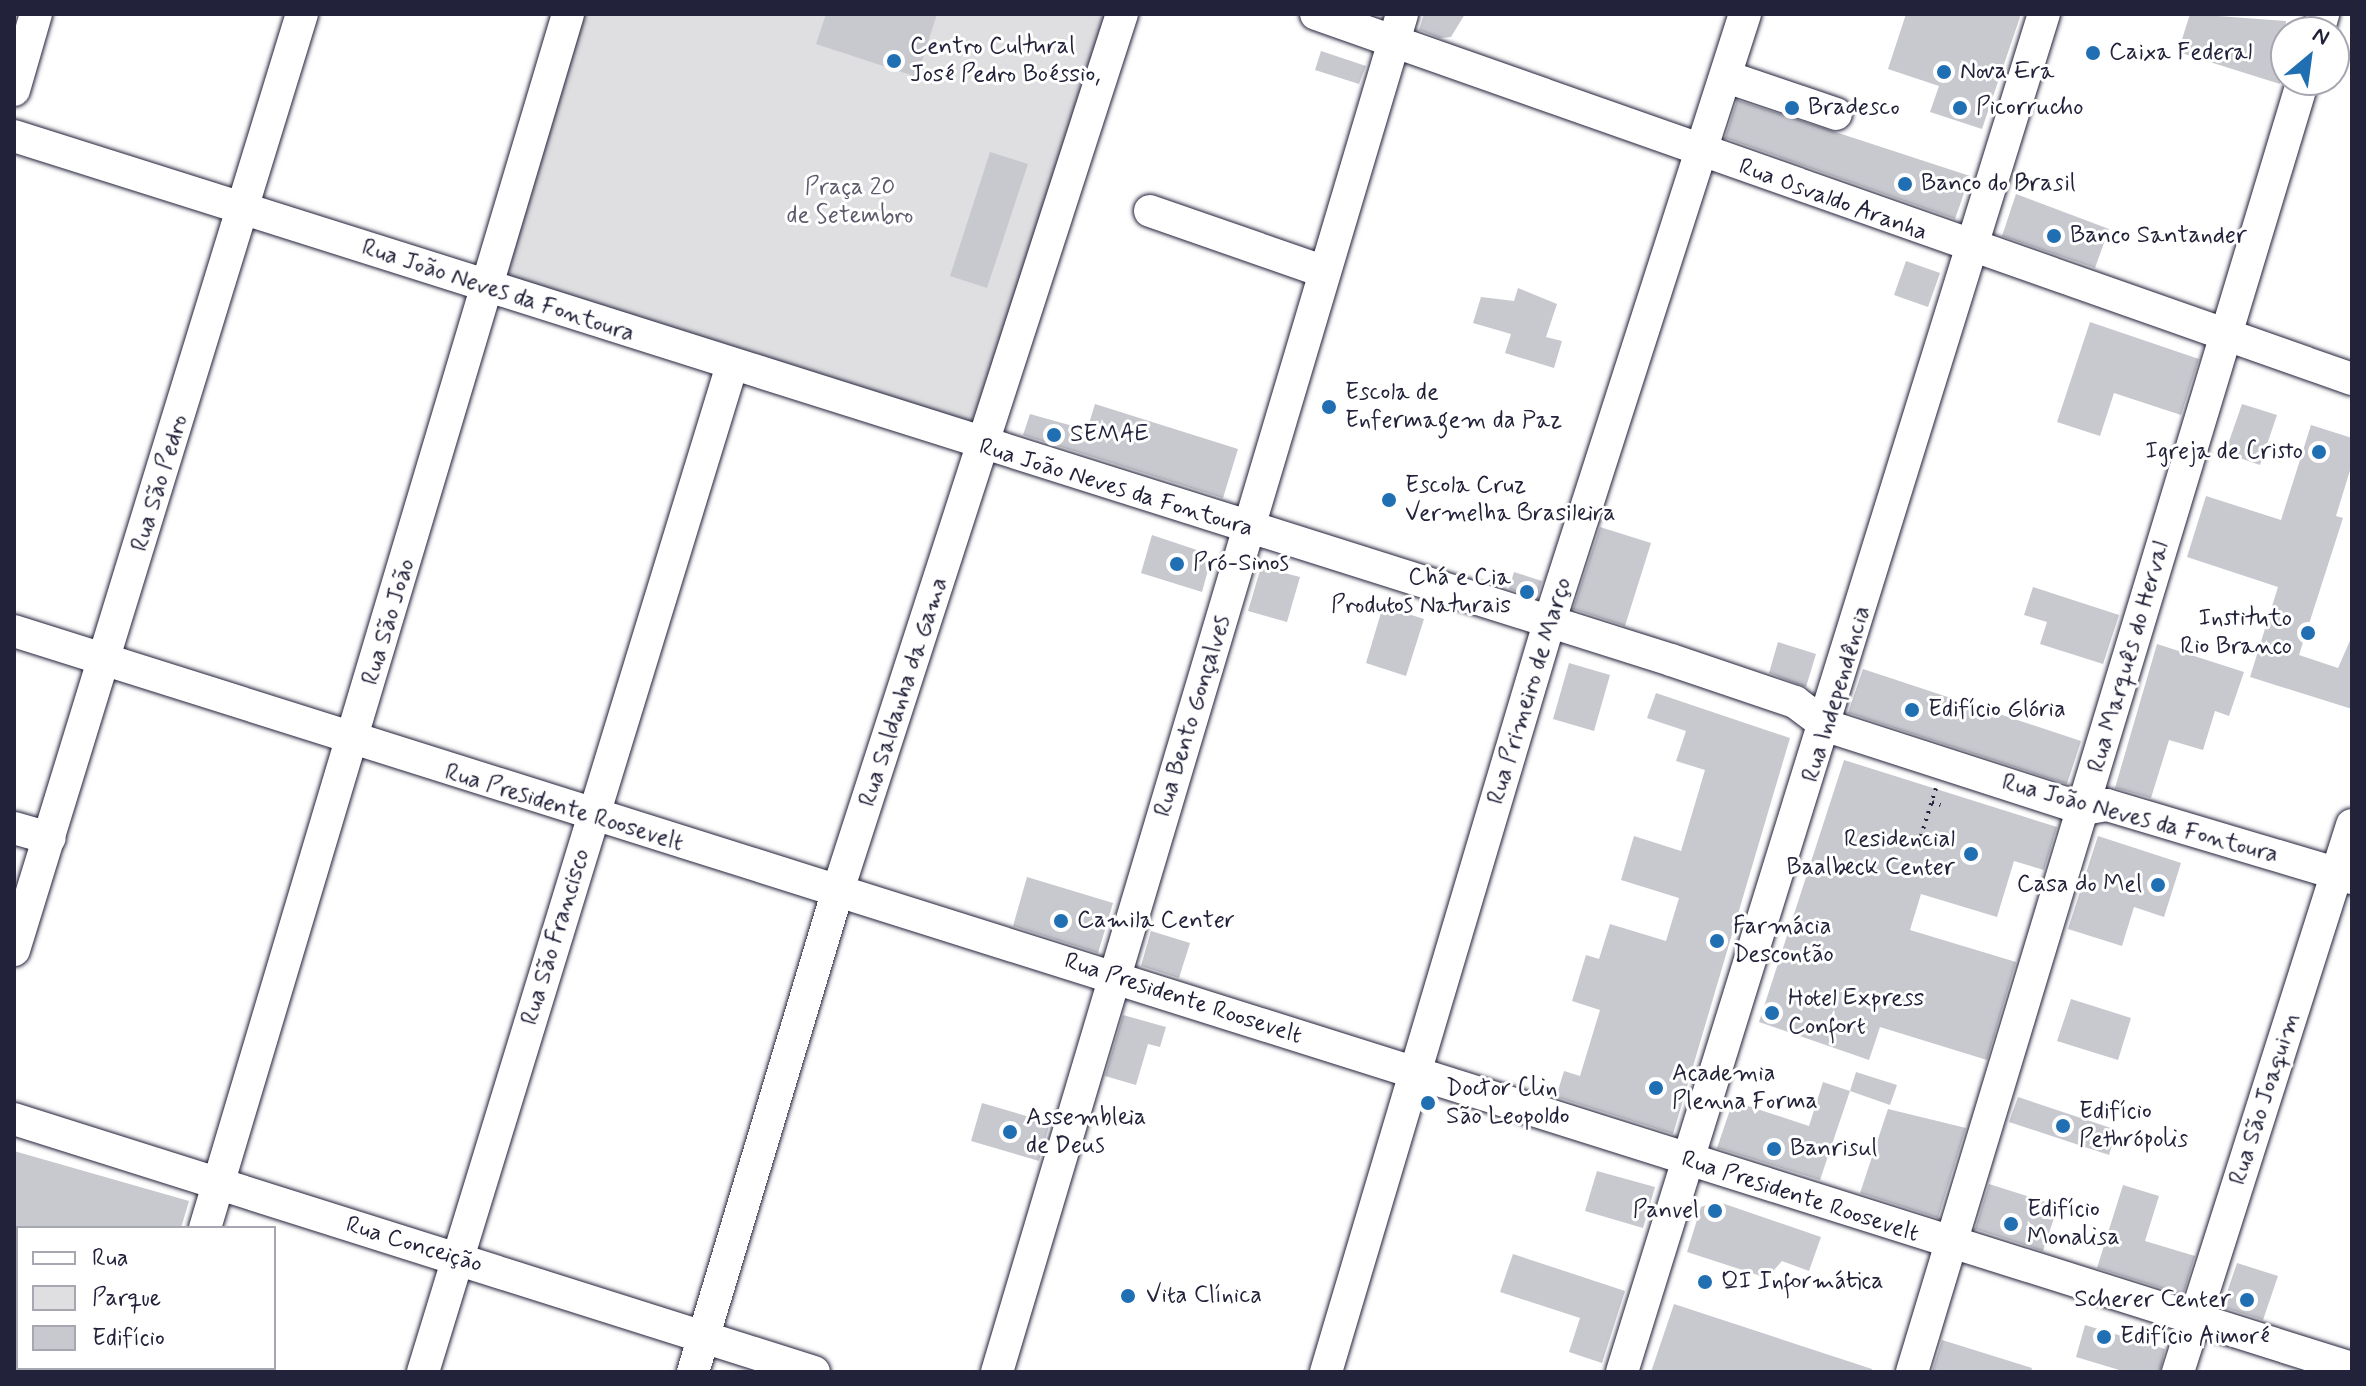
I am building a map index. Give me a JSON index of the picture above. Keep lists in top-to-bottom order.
{
  "streets": {
    "street": [
      "Rua Osvaldo Aranha",
      "Rua João Neves da Fontoura",
      "Rua São Pedro",
      "Rua São João",
      "Rua Marquês do Herval",
      "Rua Primeiro de Março",
      "Rua Saldanha da Gama",
      "Rua Independência",
      "Rua Bento Gonçalves",
      "Rua Presidente Roosevelt",
      "Rua São Francisco",
      "Rua São Joaquim",
      "Rua Conceição"
    ]
  },
  "crossings": [
    ["Rua Osvaldo Aranha", "Rua Marquês do Herval"],
    ["Rua Osvaldo Aranha", "Rua Primeiro de Março"],
    ["Rua Osvaldo Aranha", "Rua Independência"],
    ["Rua Osvaldo Aranha", "Rua Bento Gonçalves"],
    ["Rua João Neves da Fontoura", "Rua São Pedro"],
    ["Rua João Neves da Fontoura", "Rua São João"],
    ["Rua João Neves da Fontoura", "Rua Marquês do Herval"],
    ["Rua João Neves da Fontoura", "Rua Primeiro de Março"],
    ["Rua João Neves da Fontoura", "Rua Saldanha da Gama"],
    ["Rua João Neves da Fontoura", "Rua Independência"],
    ["Rua João Neves da Fontoura", "Rua Bento Gonçalves"],
    ["Rua João Neves da Fontoura", "Rua São Francisco"],
    ["Rua João Neves da Fontoura", "Rua São Joaquim"],
    ["Rua São Pedro", "Rua Presidente Roosevelt"],
    ["Rua São João", "Rua Presidente Roosevelt"],
    ["Rua São João", "Rua Conceição"],
    ["Rua Marquês do Herval", "Rua Presidente Roosevelt"],
    ["Rua Primeiro de Março", "Rua Presidente Roosevelt"],
    ["Rua Saldanha da Gama", "Rua Presidente Roosevelt"],
    ["Rua Saldanha da Gama", "Rua Conceição"],
    ["Rua Independência", "Rua Presidente Roosevelt"],
    ["Rua Bento Gonçalves", "Rua Presidente Roosevelt"],
    ["Rua Presidente Roosevelt", "Rua São Francisco"],
    ["Rua Presidente Roosevelt", "Rua São Joaquim"],
    ["Rua São Francisco", "Rua Conceição"]
  ],
  "parks": ["Praça 20 de Setembro"],
  "places": [
    "Caixa Federal",
    "Centro Cultural José Pedro Boéssio,",
    "Nova Era",
    "Bradesco",
    "Picorrucho",
    "Banco do Brasil",
    "Banco Santander",
    "Escola de Enfermagem da Paz",
    "SEMAE",
    "Igreja de Cristo",
    "Escola Cruz Vermelha Brasileira",
    "Pró-Sinos",
    "Chá e Cia Produtos Naturais",
    "Instituto Rio Branco",
    "Edifício Glória",
    "Residencial Baalbeck Center",
    "Casa do Mel",
    "Camila Center",
    "Farmácia Descontão",
    "Hotel Express Confort",
    "Academia Plenna Forma",
    "Doctor Clin São Leopoldo",
    "Edifício Pethrópolis",
    "Assembleia de Deus",
    "Banrisul",
    "Panvel",
    "Edifício Monalisa",
    "QI Informática",
    "Vita Clínica",
    "Scherer Center",
    "Edifício Aimoré"
  ],
  "legend": ["Rua", "Parque", "Edifício"],
  "north": "top right"
}
